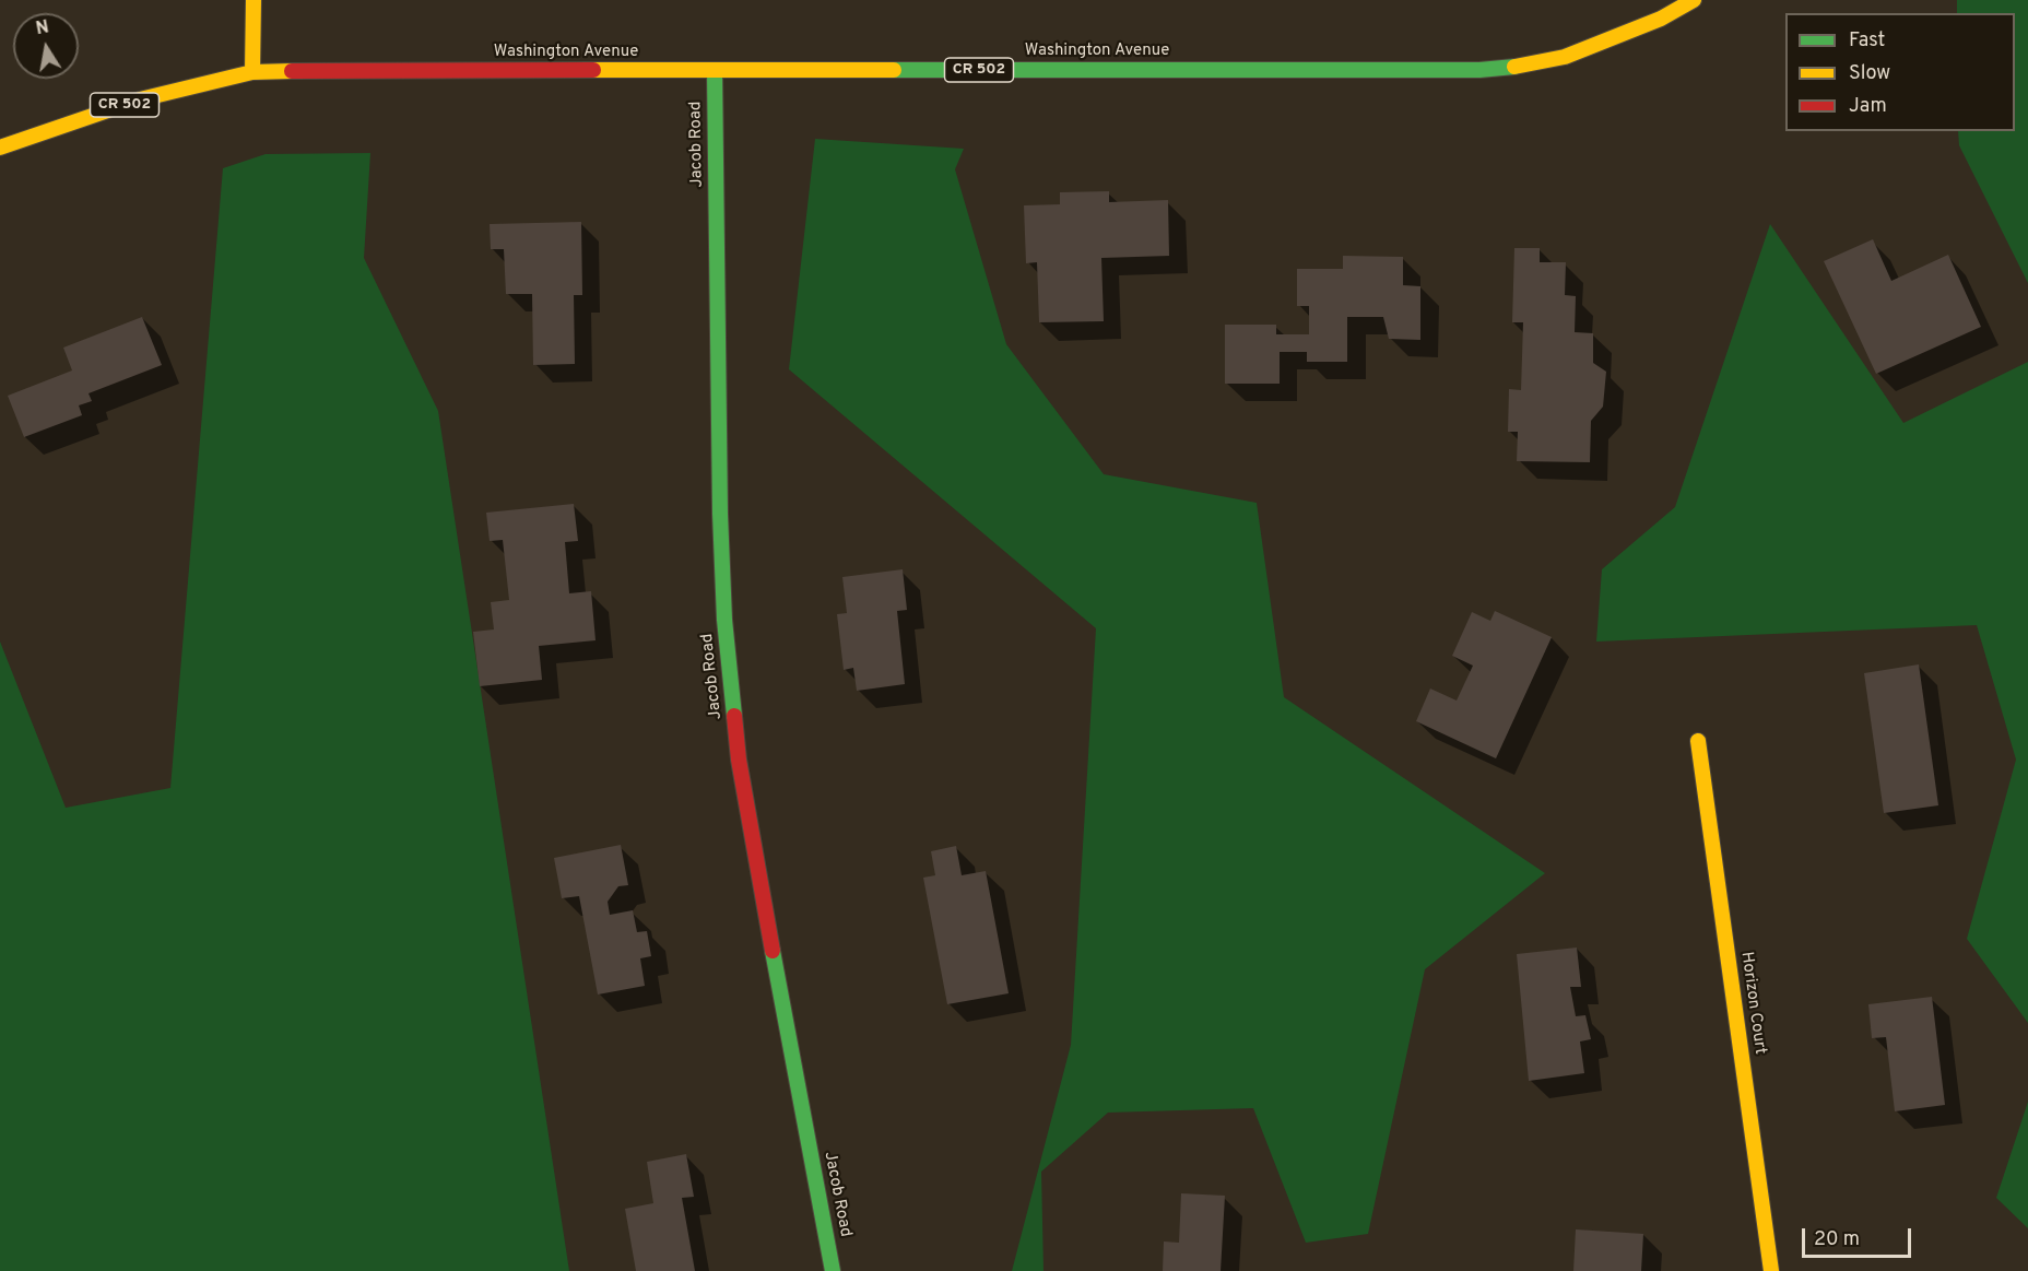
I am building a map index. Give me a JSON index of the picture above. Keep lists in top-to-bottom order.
{
  "streets": {
    "street": [
      "Washington Avenue",
      "CR 502",
      "Jacob Road",
      "Horizon Court"
    ]
  },
  "crossings": [
    ["Washington Avenue", "CR 502"],
    ["Washington Avenue", "Jacob Road"]
  ],
  "legend": ["Fast", "Slow", "Jam"],
  "scale_bar": "20 m",
  "north": "top"
}
